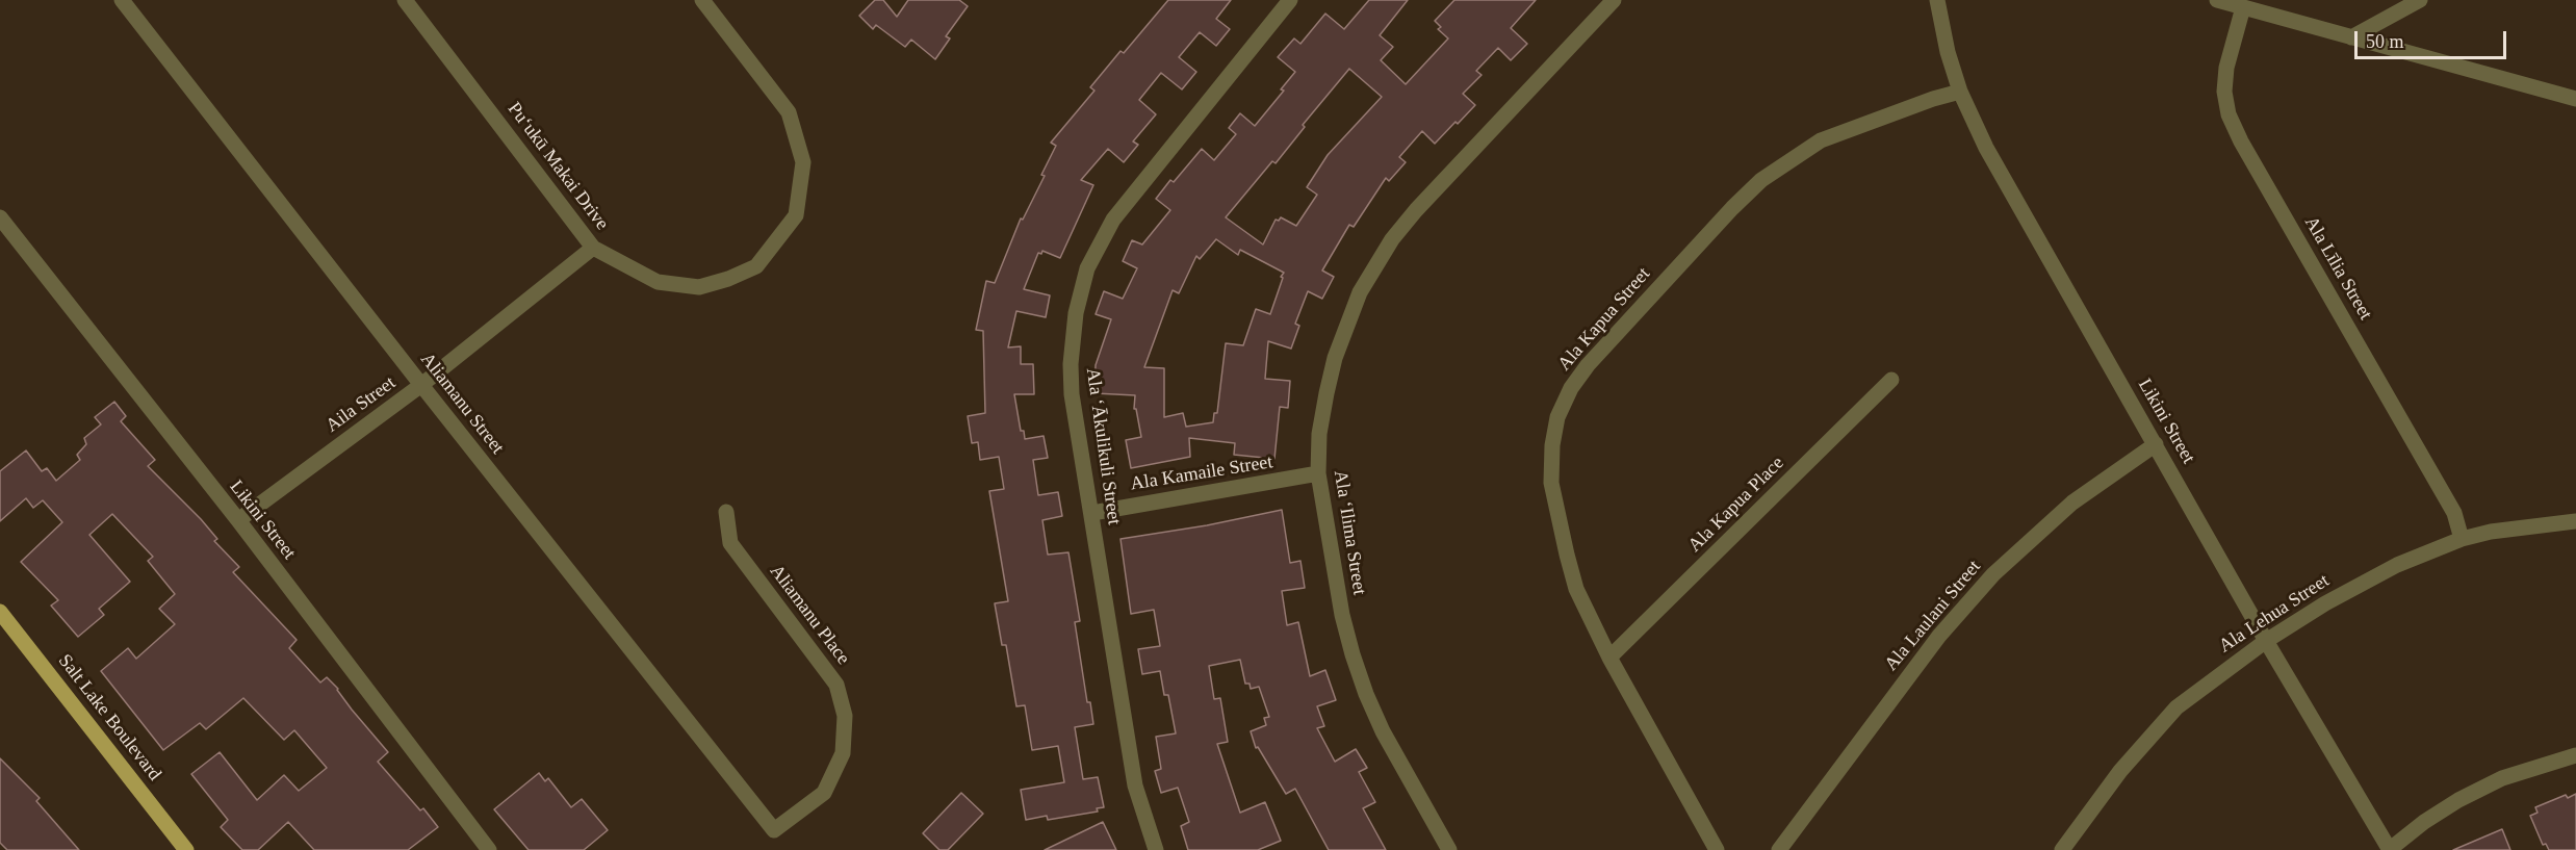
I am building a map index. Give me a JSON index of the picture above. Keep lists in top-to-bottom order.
{
  "streets": {
    "main road": ["Salt Lake Boulevard"],
    "street": [
      "Puʻukū Makai Drive",
      "Ala Līlia Street",
      "Ala Kapua Street",
      "Aliamanu Street",
      "Aila Street",
      "Likini Street",
      "Ala ʻĀkulikuli Street",
      "Ala Kamaile Street",
      "Ala Kapua Place",
      "Ala ʻIlima Street",
      "Ala Lehua Street",
      "Aliamanu Place",
      "Ala Laulani Street"
    ]
  },
  "crossings": [
    ["Puʻukū Makai Drive", "Aila Street"],
    ["Ala Līlia Street", "Ala Lehua Street"],
    ["Ala Kapua Street", "Likini Street"],
    ["Ala Kapua Street", "Ala Kapua Place"],
    ["Aliamanu Street", "Aila Street"],
    ["Aliamanu Street", "Aliamanu Place"],
    ["Aila Street", "Likini Street"],
    ["Likini Street", "Ala Lehua Street"],
    ["Likini Street", "Ala Laulani Street"],
    ["Ala ʻĀkulikuli Street", "Ala Kamaile Street"],
    ["Ala Kamaile Street", "Ala ʻIlima Street"]
  ],
  "scale_bar": "50 m"
}
